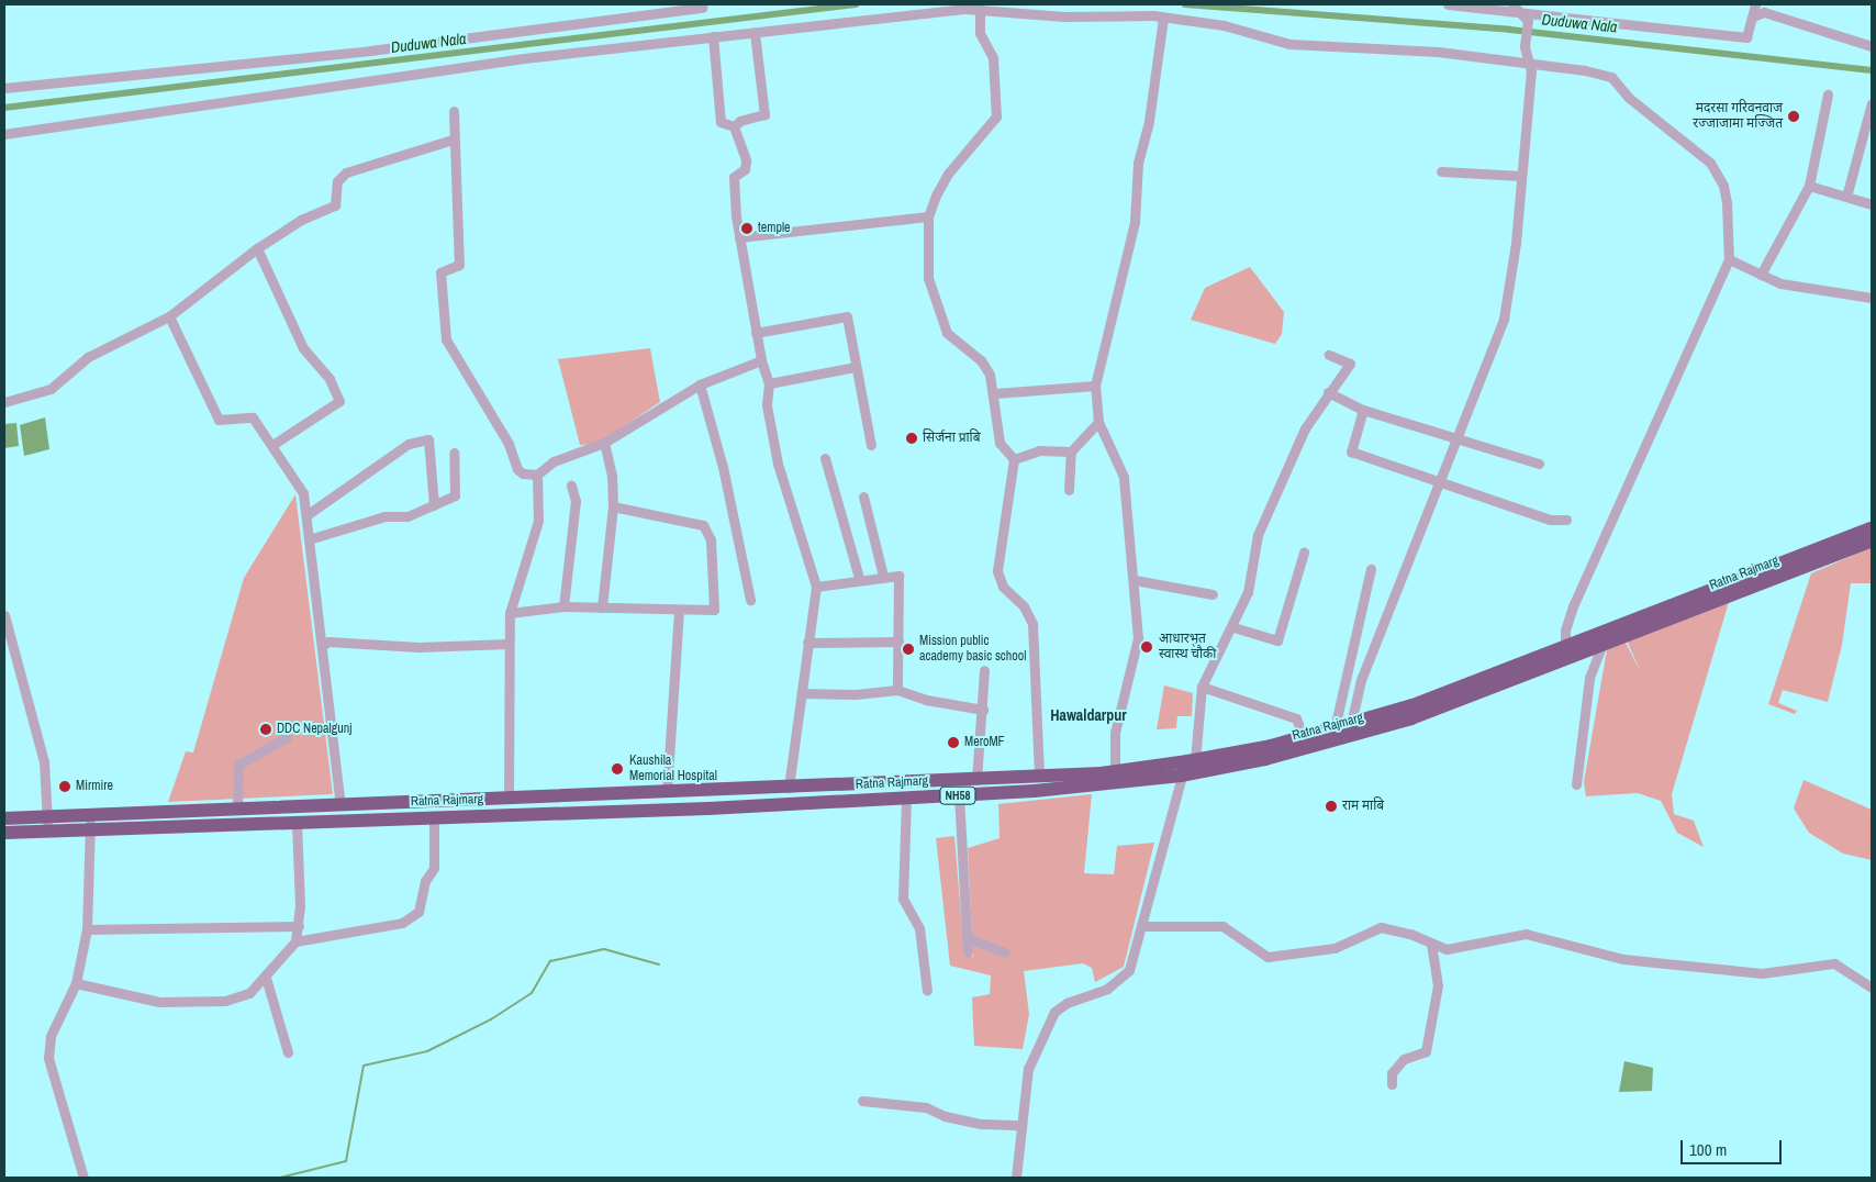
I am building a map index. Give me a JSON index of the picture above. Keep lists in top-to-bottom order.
{
  "streets": {
    "highway": ["Ratna Rajmarg", "NH58"]
  },
  "districts": ["Hawaldarpur"],
  "water": ["Duduwa Nala"],
  "places": [
    "मदरसा गरिवनवाज रज्जाजामा मज्जित",
    "temple",
    "सिर्जना प्राबि",
    "आधारभुत स्वास्थ चौकी",
    "Mission public academy basic school",
    "DDC Nepalgunj",
    "MeroMF",
    "Kaushila Memorial Hospital",
    "Mirmire",
    "राम माबि"
  ],
  "scale_bar": "100 m"
}
